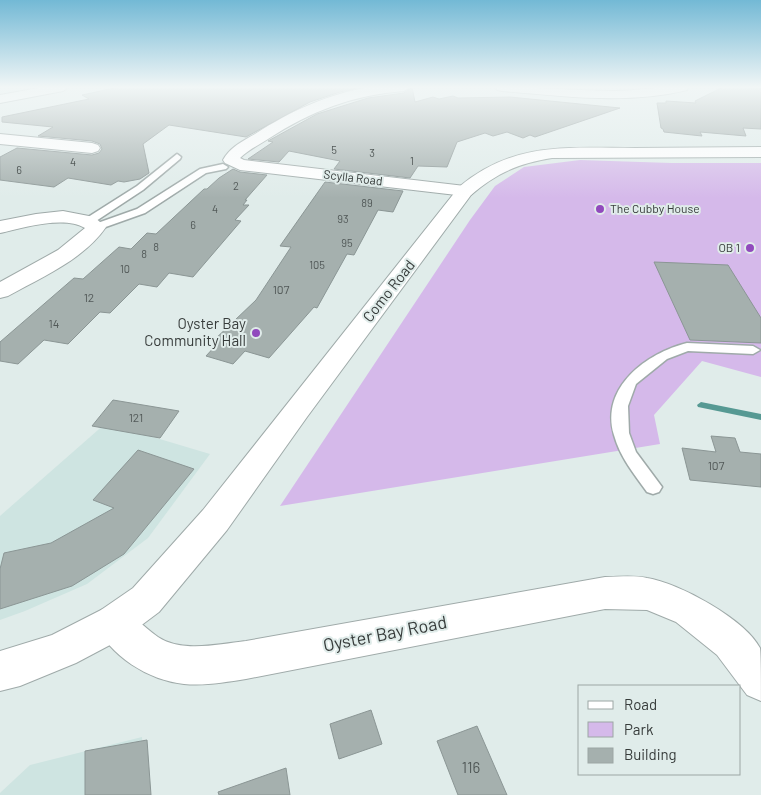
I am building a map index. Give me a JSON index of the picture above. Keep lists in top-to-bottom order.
{
  "streets": {
    "street": ["Scylla Road", "Como Road", "Oyster Bay Road"]
  },
  "crossings": [
    ["Scylla Road", "Como Road"],
    ["Como Road", "Oyster Bay Road"]
  ],
  "places": ["The Cubby House", "OB 1", "Oyster Bay Community Hall"],
  "house_numbers": [
    "5",
    "3",
    "1",
    "4",
    "6",
    "2",
    "89",
    "4",
    "93",
    "6",
    "95",
    "8",
    "8",
    "105",
    "10",
    "107",
    "12",
    "14",
    "121",
    "107",
    "116"
  ],
  "legend": ["Road", "Park", "Building"]
}
